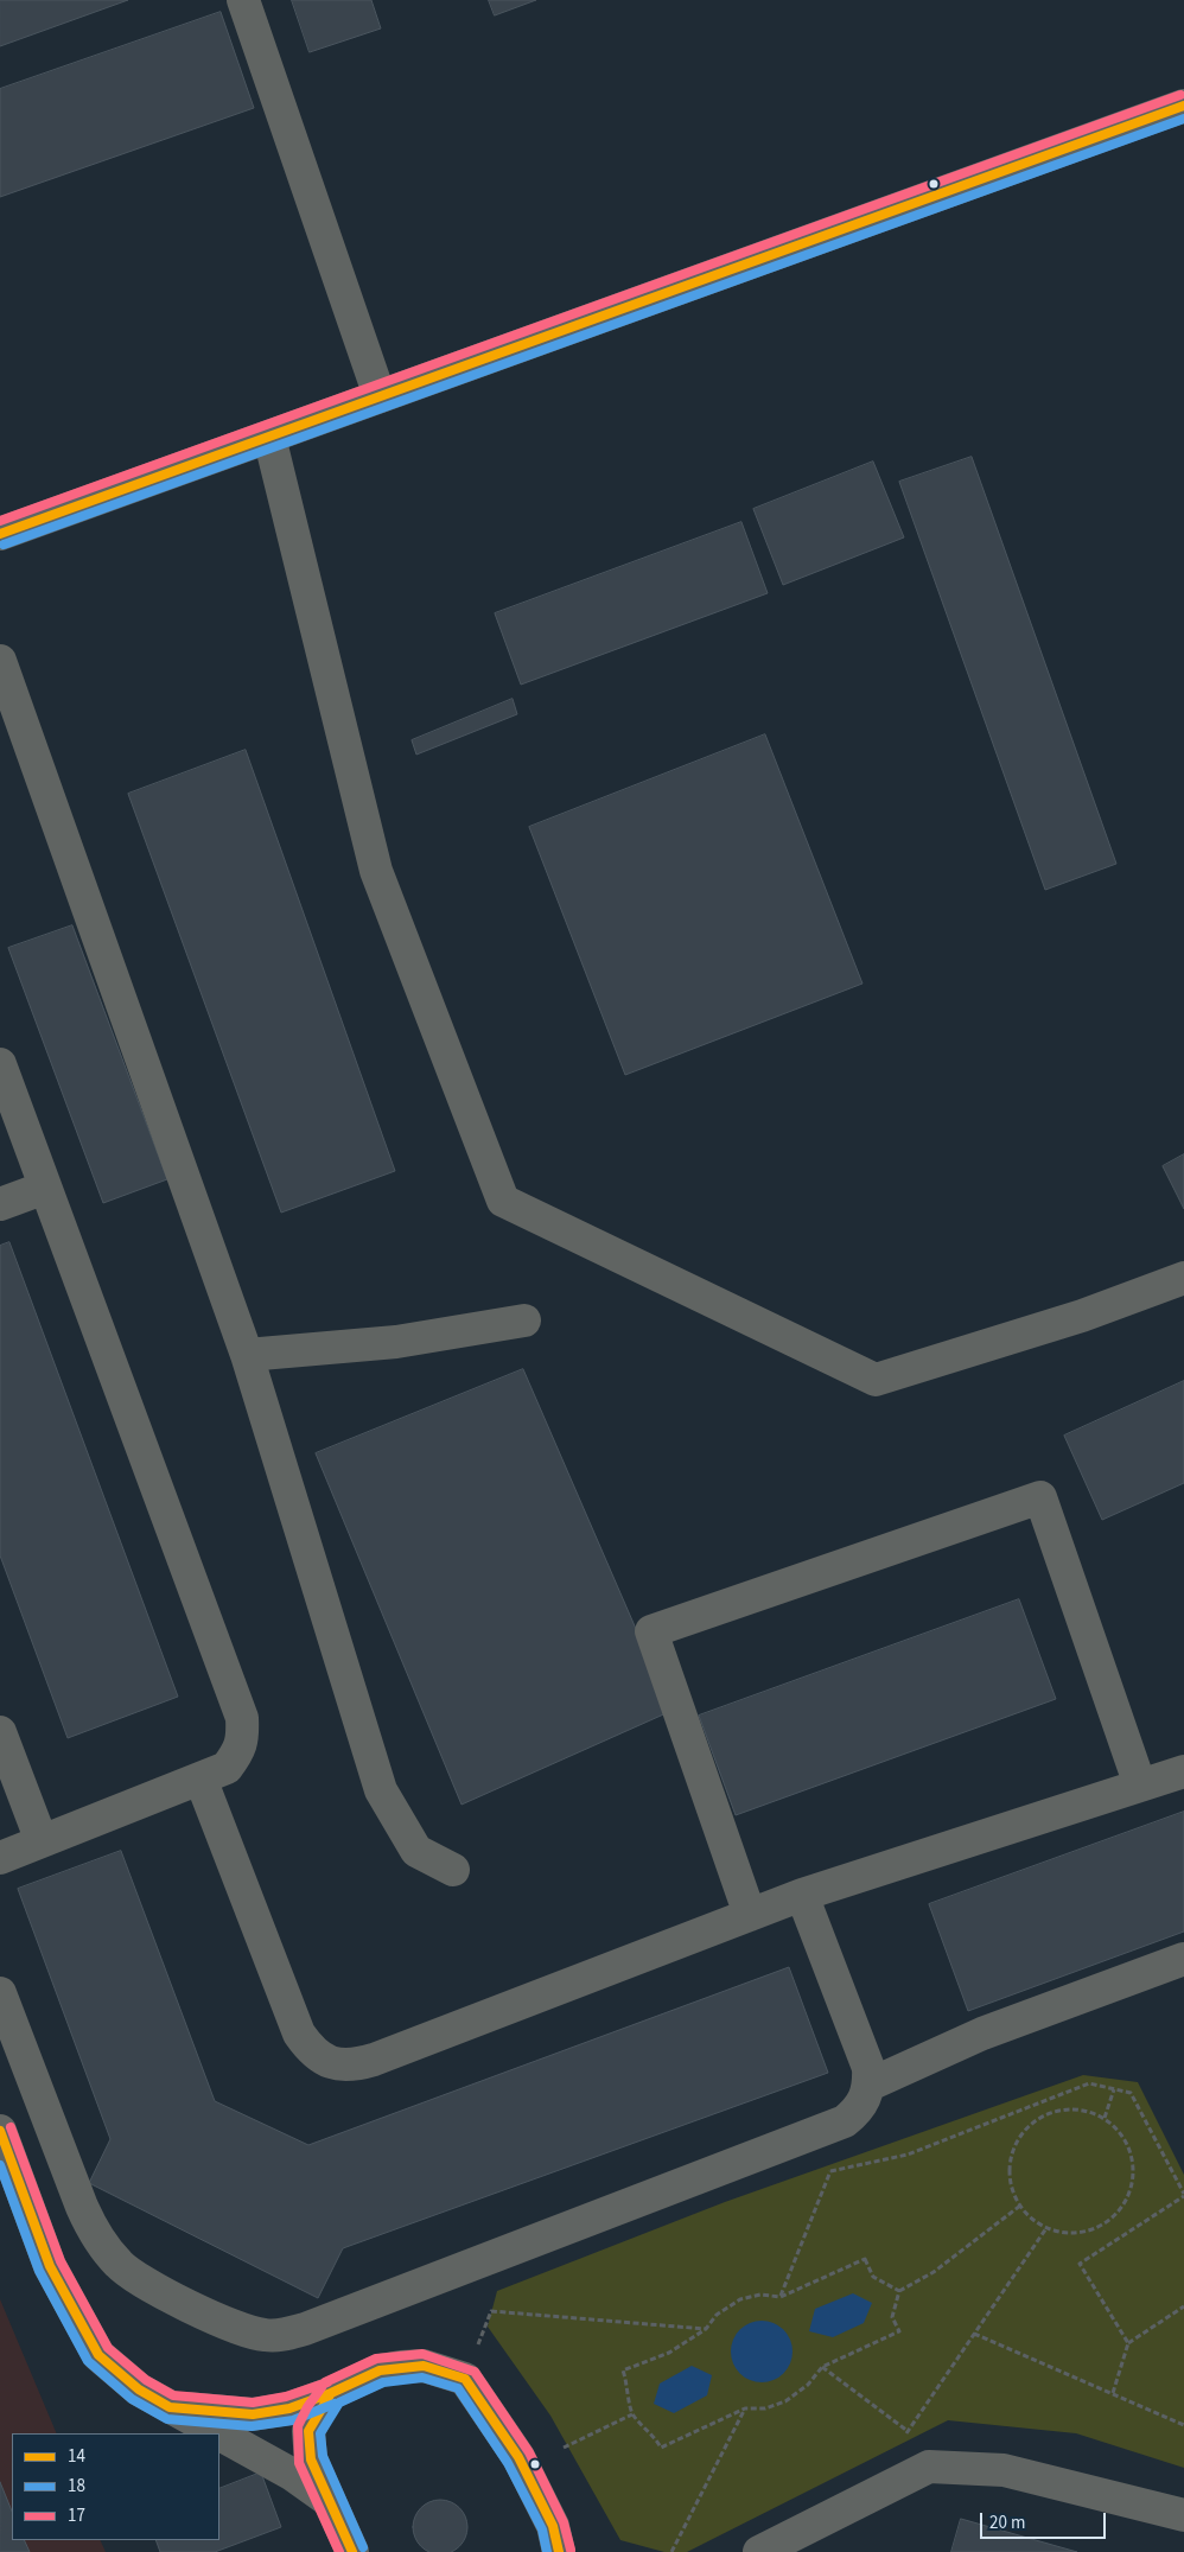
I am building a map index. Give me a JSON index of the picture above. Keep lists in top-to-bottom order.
{
  "lines": ["transit line 17", "transit line 14", "transit line 18"],
  "legend": ["14", "18", "17"],
  "scale_bar": "20 m"
}
